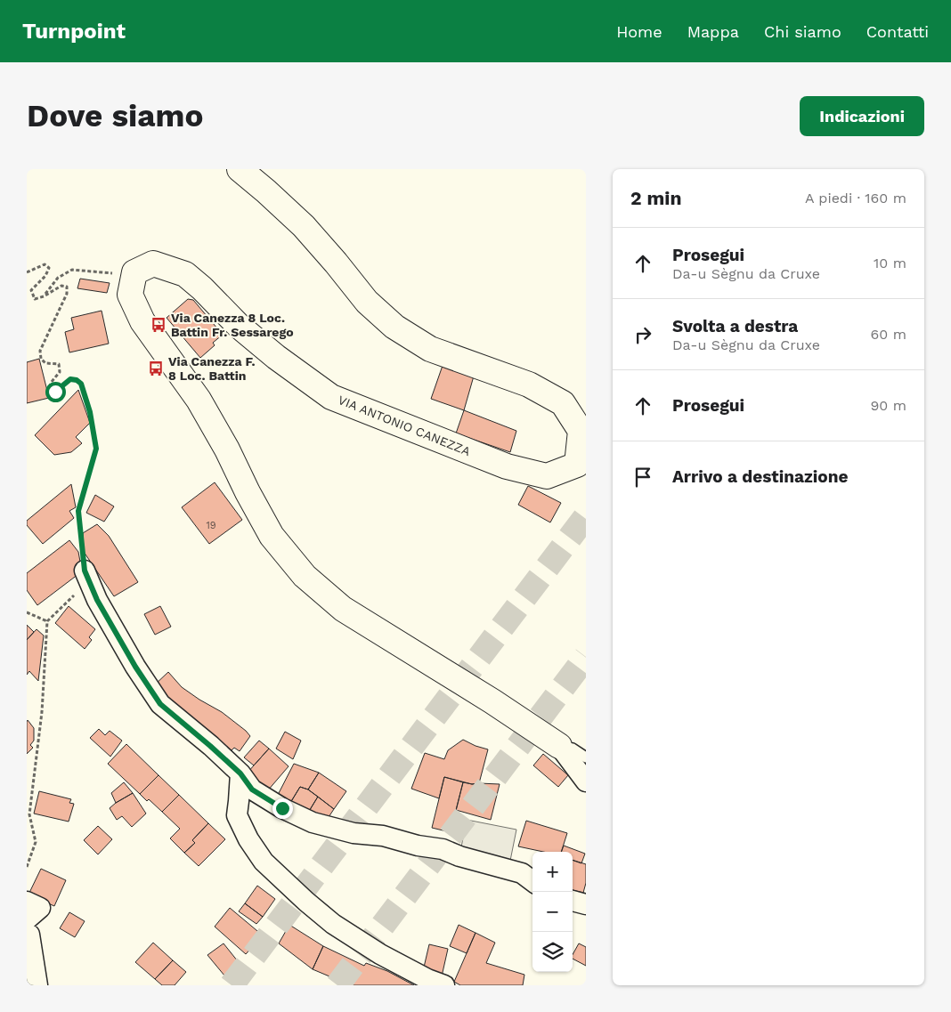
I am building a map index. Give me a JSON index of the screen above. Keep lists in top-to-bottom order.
{
  "streets": {
    "street": ["VIA ANTONIO CANEZZA"]
  },
  "places": {
    "bus stop": ["Via Canezza 8 Loc. Battin Fr. Sessarego", "Via Canezza F. 8 Loc. Battin"]
  },
  "house_numbers": ["19"],
  "page": {
    "header": "Turnpoint",
    "nav": [
      "Home",
      "Mappa",
      "Chi siamo",
      "Contatti"
    ],
    "buttons": "Indicazioni",
    "title": "Dove siamo",
    "heading": ["2 min", "A piedi · 160 m"],
    "list": [
      ["Prosegui", "Da-u Sègnu da Cruxe", "10 m"],
      ["Svolta a destra", "Da-u Sègnu da Cruxe", "60 m"],
      ["Prosegui", "90 m"],
      "Arrivo a destinazione"
    ],
    "map_buttons": ["+", "−"]
  }
}
